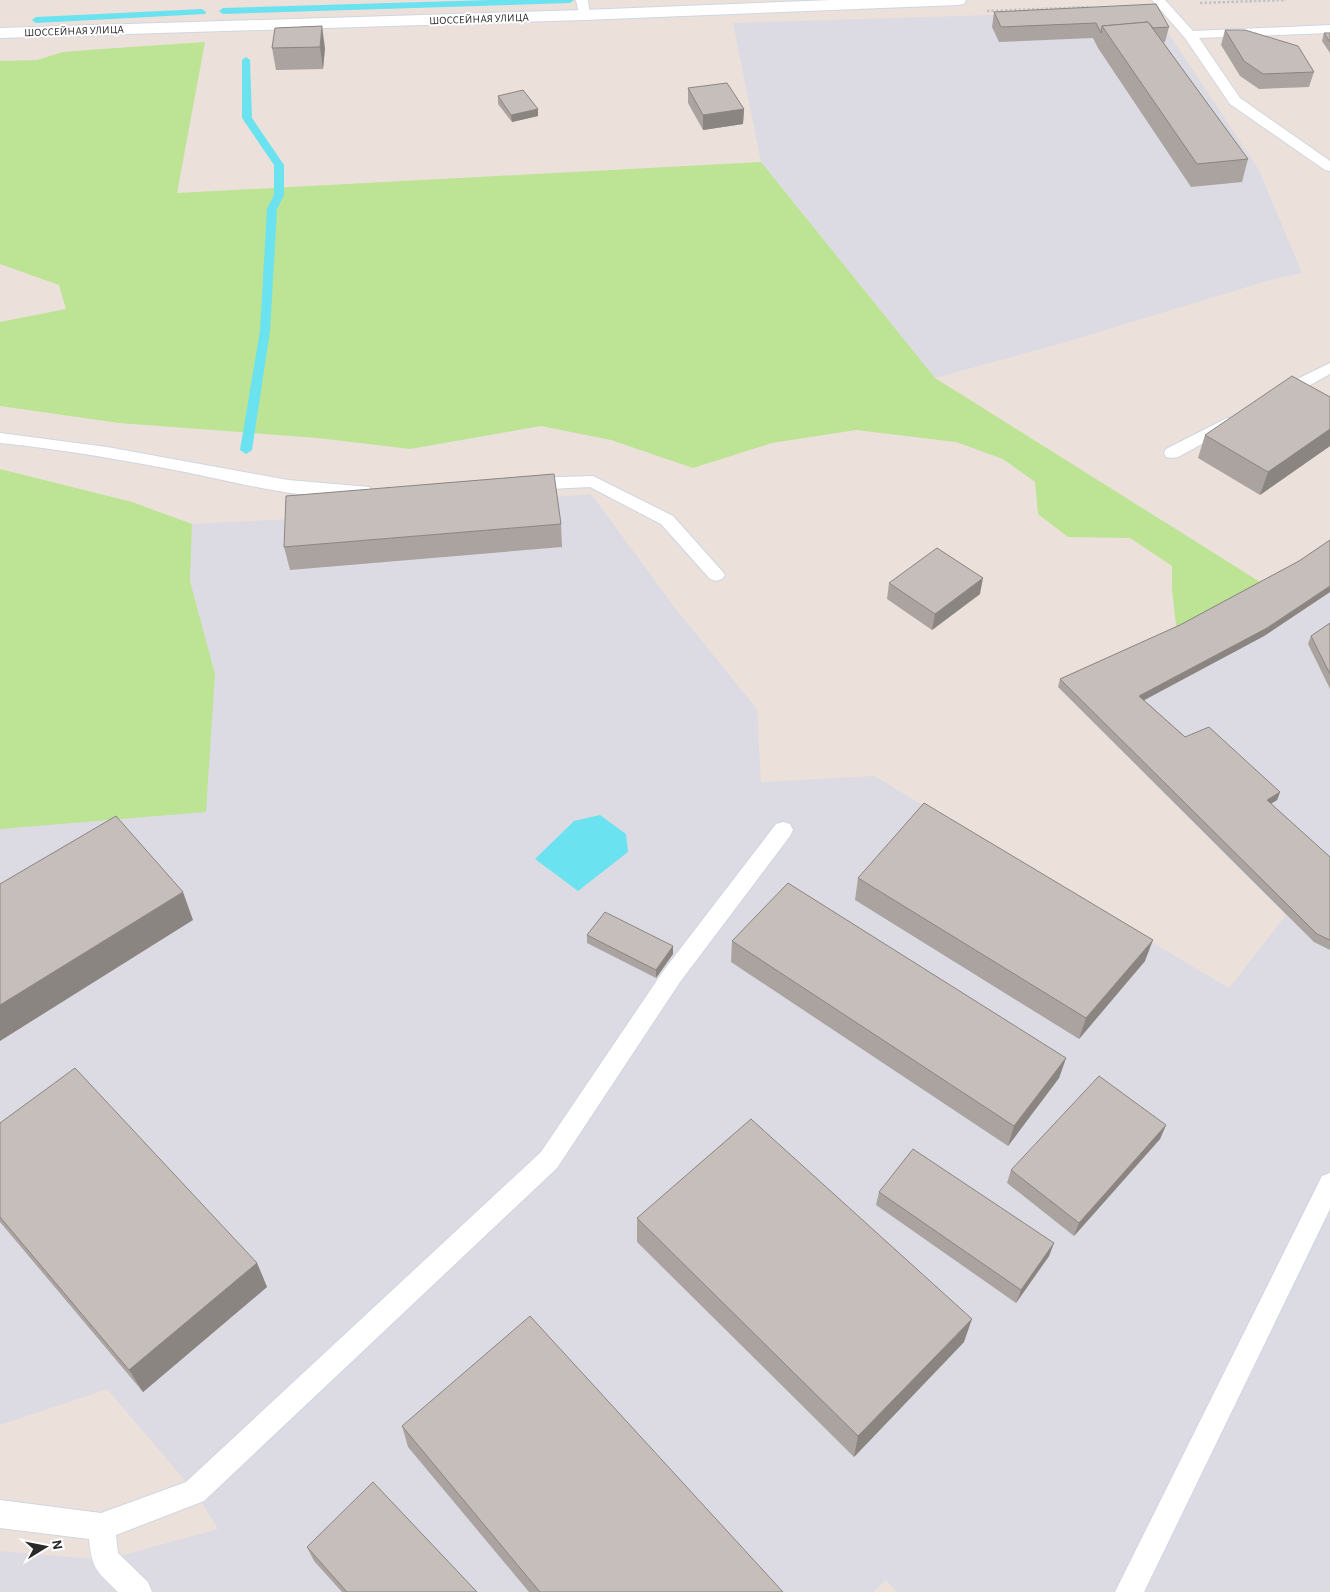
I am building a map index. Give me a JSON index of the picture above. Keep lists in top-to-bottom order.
{
  "streets": {
    "main road": ["ШОССЕЙНАЯ УЛИЦА"]
  },
  "north": "right"
}
